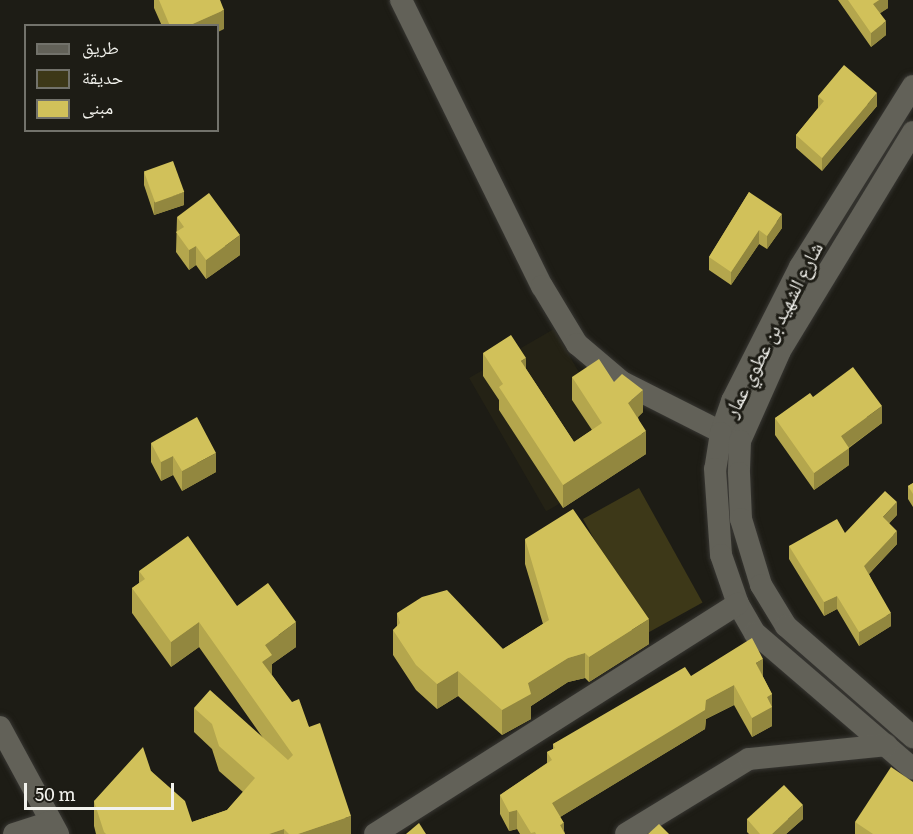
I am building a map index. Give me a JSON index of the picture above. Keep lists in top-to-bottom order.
{
  "streets": {
    "street": ["شارع الشهيد بن عطوي عمار"]
  },
  "legend": ["طريق", "حديقة", "مبنى"],
  "scale_bar": "50 m"
}
